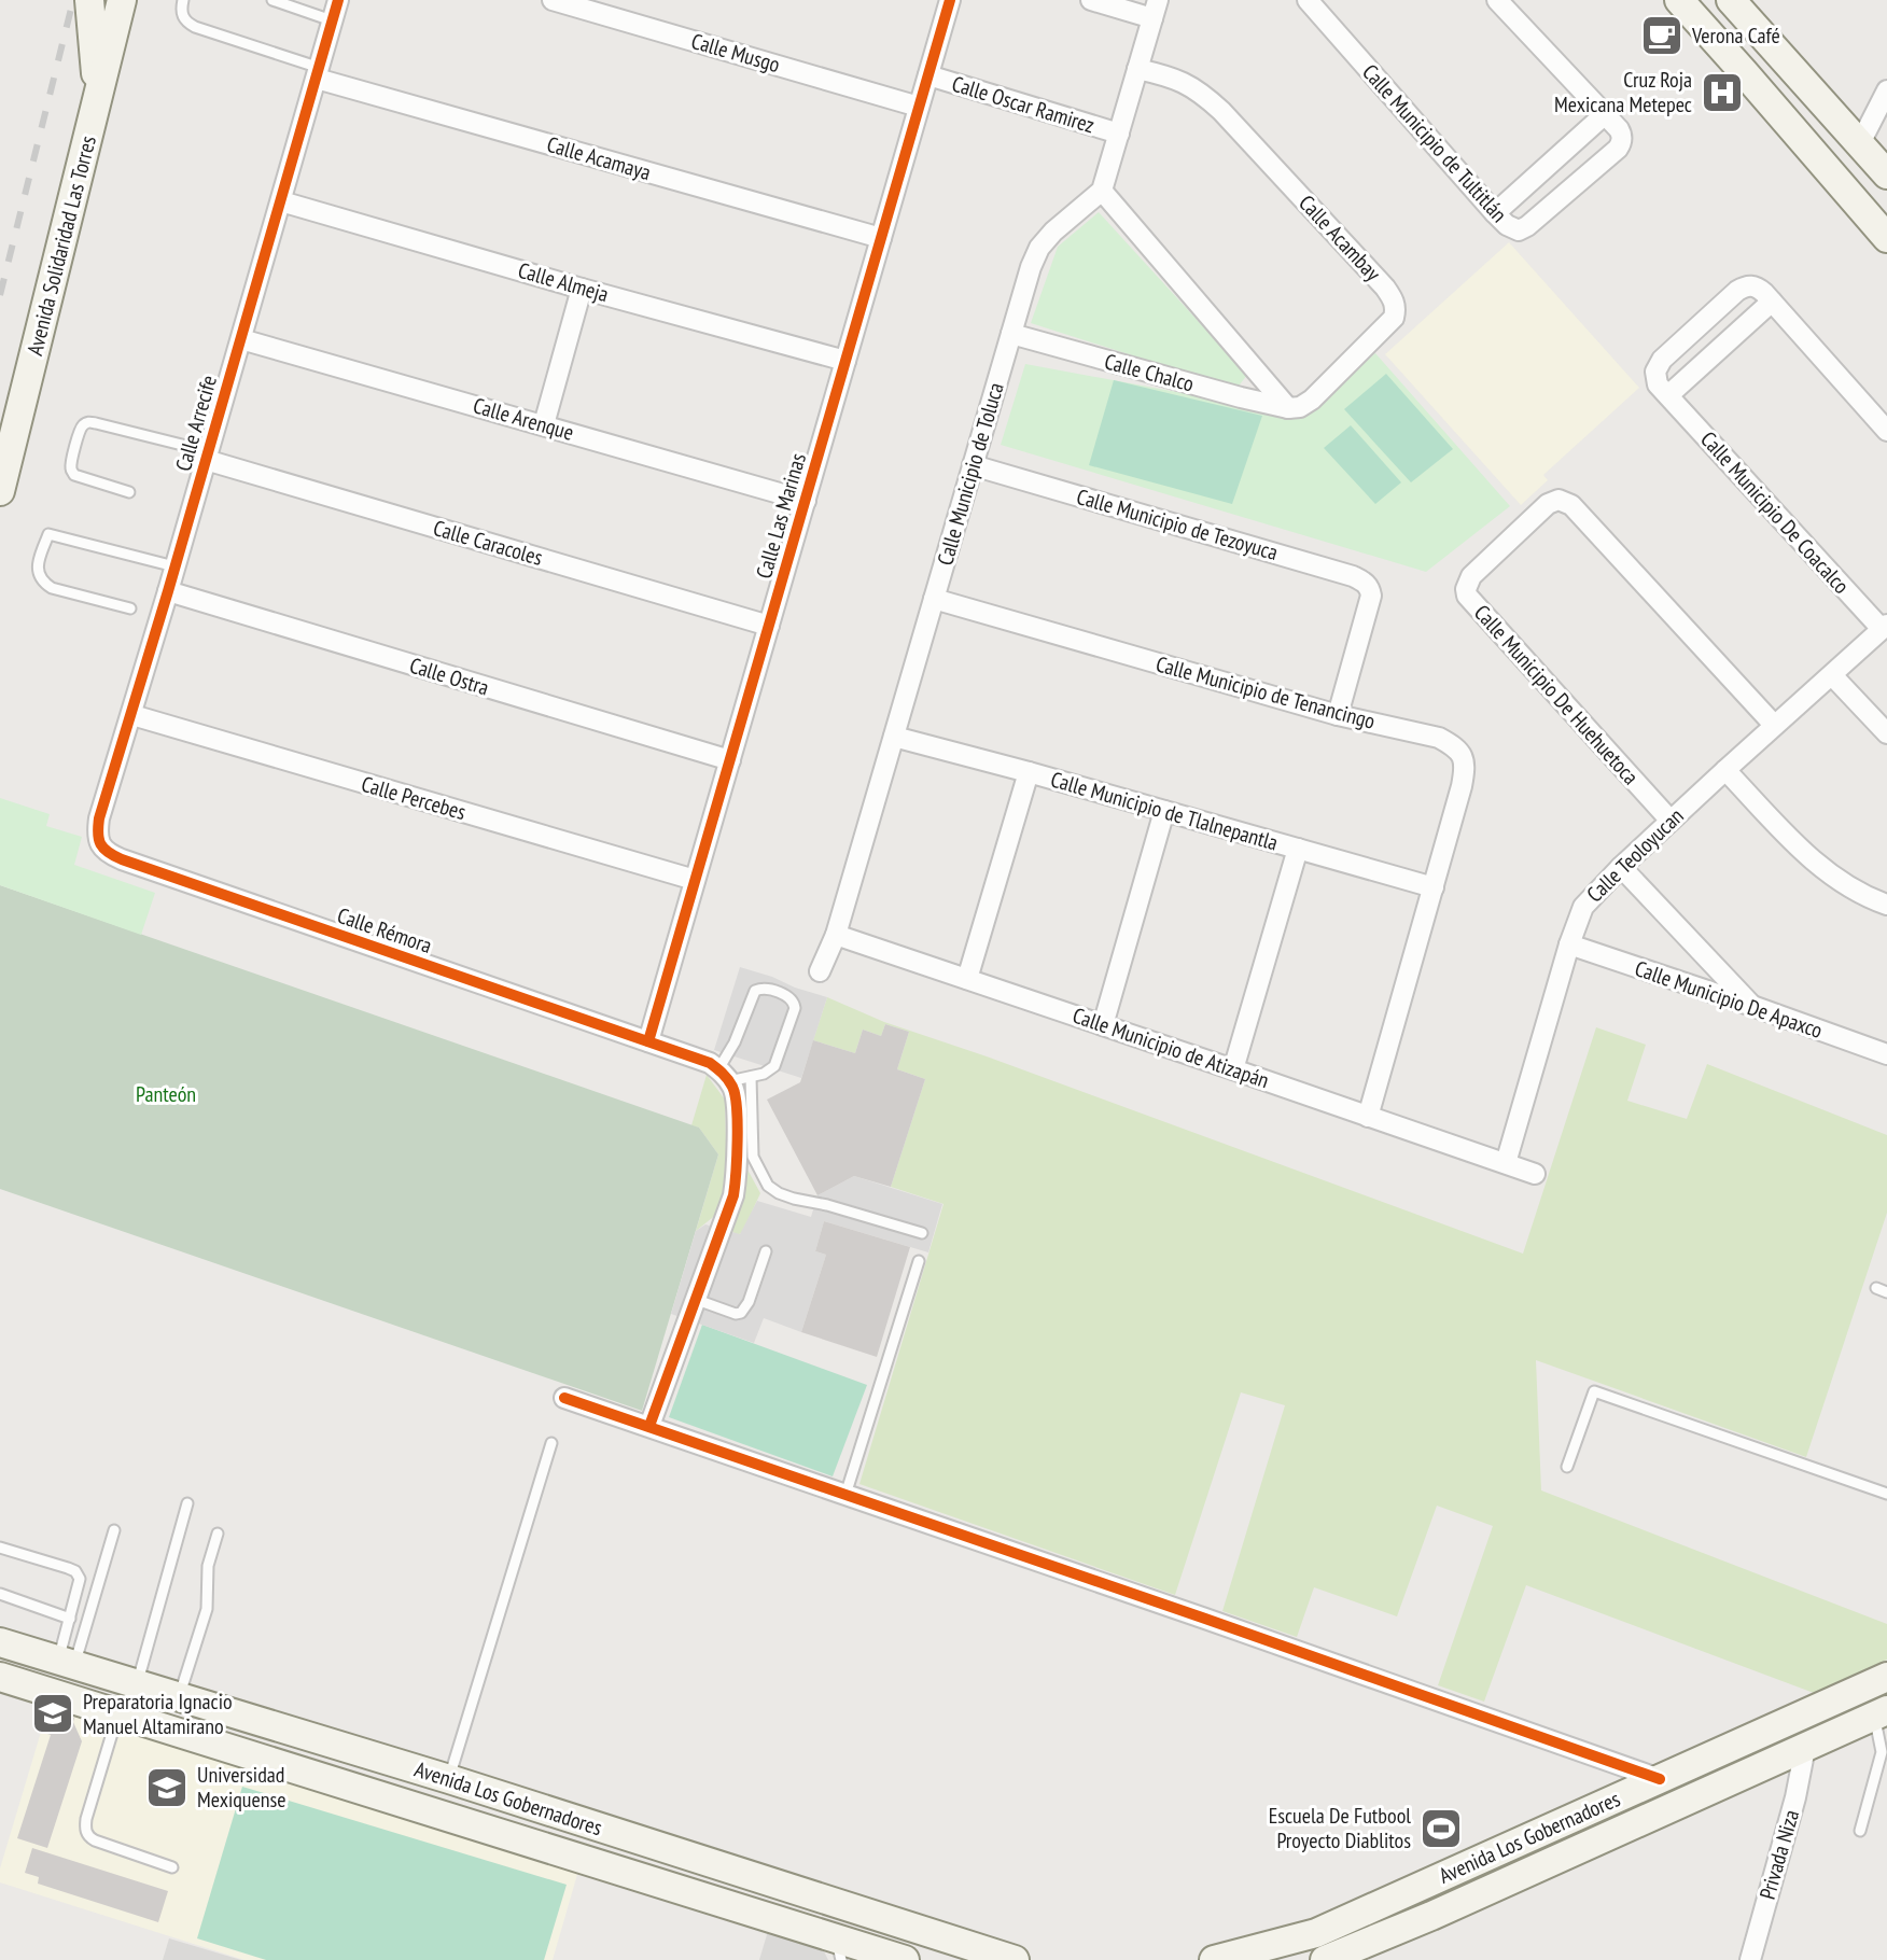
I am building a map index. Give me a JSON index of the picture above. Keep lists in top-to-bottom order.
{
  "streets": {
    "street": [
      "Calle Musgo",
      "Calle Oscar Ramirez",
      "Calle Municipio de Tultitlán",
      "Calle Acamaya",
      "Calle Acambay",
      "Avenida Solidaridad Las Torres",
      "Calle Almeja",
      "Calle Chalco",
      "Calle Arenque",
      "Calle Arrecife",
      "Calle Municipio de Toluca",
      "Calle Municipio De Coacalco",
      "Calle Las Marinas",
      "Calle Municipio de Tezoyuca",
      "Calle Caracoles",
      "Calle Ostra",
      "Calle Municipio de Tenancingo",
      "Calle Municipio De Huehuetoca",
      "Calle Percebes",
      "Calle Municipio de Tlalnepantla",
      "Calle Teoloyucan",
      "Calle Rémora",
      "Calle Municipio De Apaxco",
      "Calle Municipio de Atizapán",
      "Avenida Los Gobernadores",
      "Privada Niza"
    ]
  },
  "crossings": [
    ["Calle Musgo", "Calle Las Marinas"],
    ["Calle Oscar Ramirez", "Calle Las Marinas"],
    ["Calle Acamaya", "Calle Arrecife"],
    ["Calle Acamaya", "Calle Las Marinas"],
    ["Calle Acambay", "Calle Chalco"],
    ["Calle Almeja", "Calle Arrecife"],
    ["Calle Almeja", "Calle Las Marinas"],
    ["Calle Chalco", "Calle Municipio de Toluca"],
    ["Calle Arenque", "Calle Arrecife"],
    ["Calle Arenque", "Calle Las Marinas"],
    ["Calle Arrecife", "Calle Caracoles"],
    ["Calle Arrecife", "Calle Ostra"],
    ["Calle Arrecife", "Calle Percebes"],
    ["Calle Arrecife", "Calle Rémora"],
    ["Calle Municipio de Toluca", "Calle Municipio de Tezoyuca"],
    ["Calle Municipio de Toluca", "Calle Municipio de Tenancingo"],
    ["Calle Municipio de Toluca", "Calle Municipio de Tlalnepantla"],
    ["Calle Municipio de Toluca", "Calle Municipio de Atizapán"],
    ["Calle Municipio De Coacalco", "Calle Teoloyucan"],
    ["Calle Las Marinas", "Calle Caracoles"],
    ["Calle Las Marinas", "Calle Ostra"],
    ["Calle Las Marinas", "Calle Percebes"],
    ["Calle Las Marinas", "Calle Rémora"],
    ["Calle Municipio de Tezoyuca", "Calle Municipio de Tenancingo"],
    ["Calle Municipio de Tenancingo", "Calle Municipio de Tlalnepantla"],
    ["Calle Municipio De Huehuetoca", "Calle Teoloyucan"],
    ["Calle Teoloyucan", "Calle Municipio De Apaxco"],
    ["Calle Teoloyucan", "Calle Municipio de Atizapán"],
    ["Avenida Los Gobernadores", "Privada Niza"]
  ],
  "parks": ["Panteón"],
  "places": {
    "cafe": ["Verona Café"],
    "hospital": ["Cruz Roja Mexicana Metepec"],
    "school or university": ["Preparatoria Ignacio Manuel Altamirano", "Universidad Mexiquense"],
    "sports": ["Escuela De Futbool Proyecto Diablitos"]
  }
}
